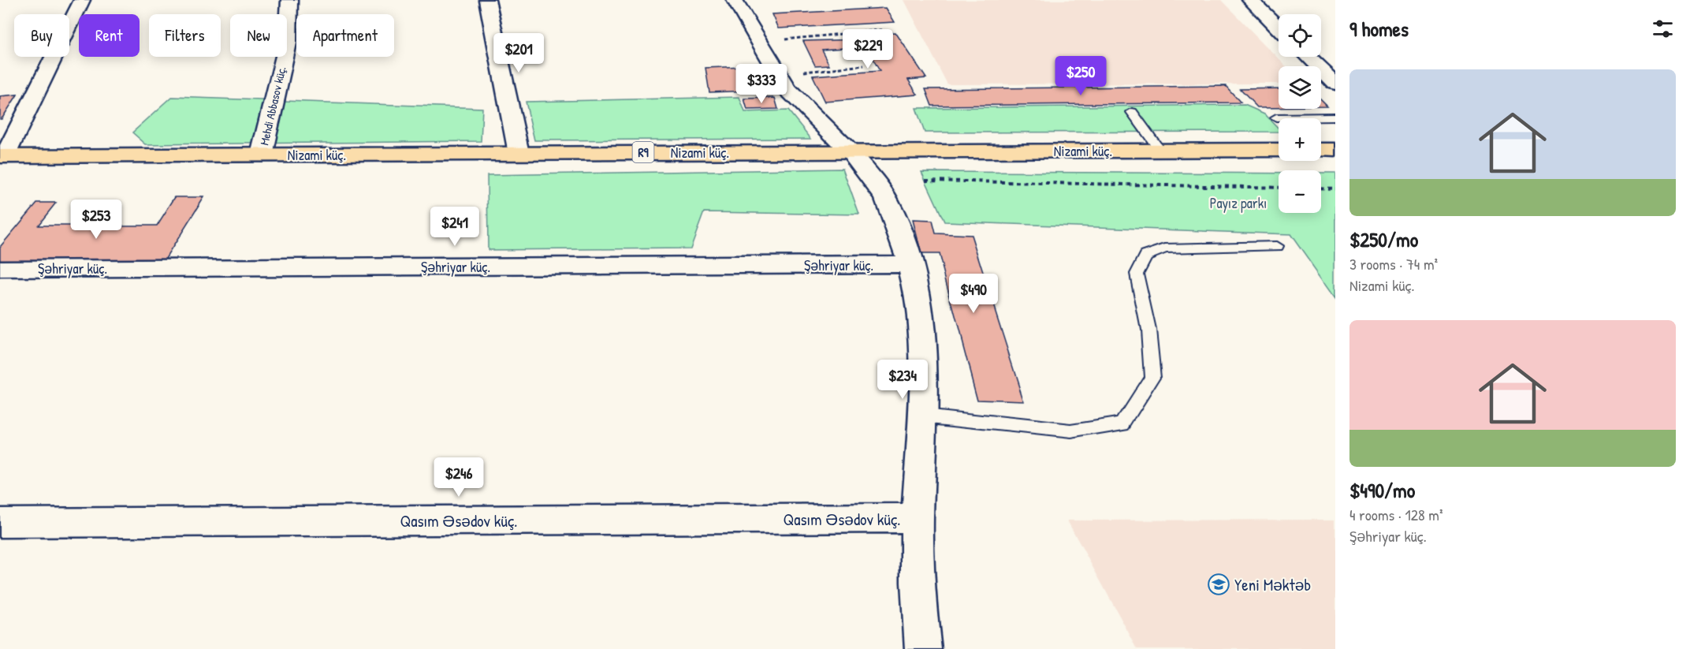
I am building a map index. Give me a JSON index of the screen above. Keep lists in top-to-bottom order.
{
  "streets": {
    "highway": ["Nizami küç.", "R9"],
    "street": ["Mehdi Abbasov küç.", "Şəhriyar küç.", "Qasım Əsədov küç."]
  },
  "crossings": [
    ["Mehdi Abbasov küç.", "Nizami küç."]
  ],
  "parks": ["Payız parkı"],
  "places": {
    "school or university": ["Yeni Məktəb"]
  },
  "page": {
    "heading": "9 homes",
    "map_buttons": ["+", "−"],
    "chip": [
      "Buy",
      "Rent",
      "Filters",
      "New",
      "Apartment"
    ],
    "price": [
      "$229",
      "$201",
      "$250",
      "$333",
      "$253",
      "$241",
      "$490",
      "$234",
      "$246"
    ],
    "list": [
      {
        "name": "$250/mo",
        "note": "3 rooms · 74 m² · Nizami küç."
      },
      {
        "name": "$490/mo",
        "note": "4 rooms · 128 m² · Şəhriyar küç."
      }
    ]
  }
}
